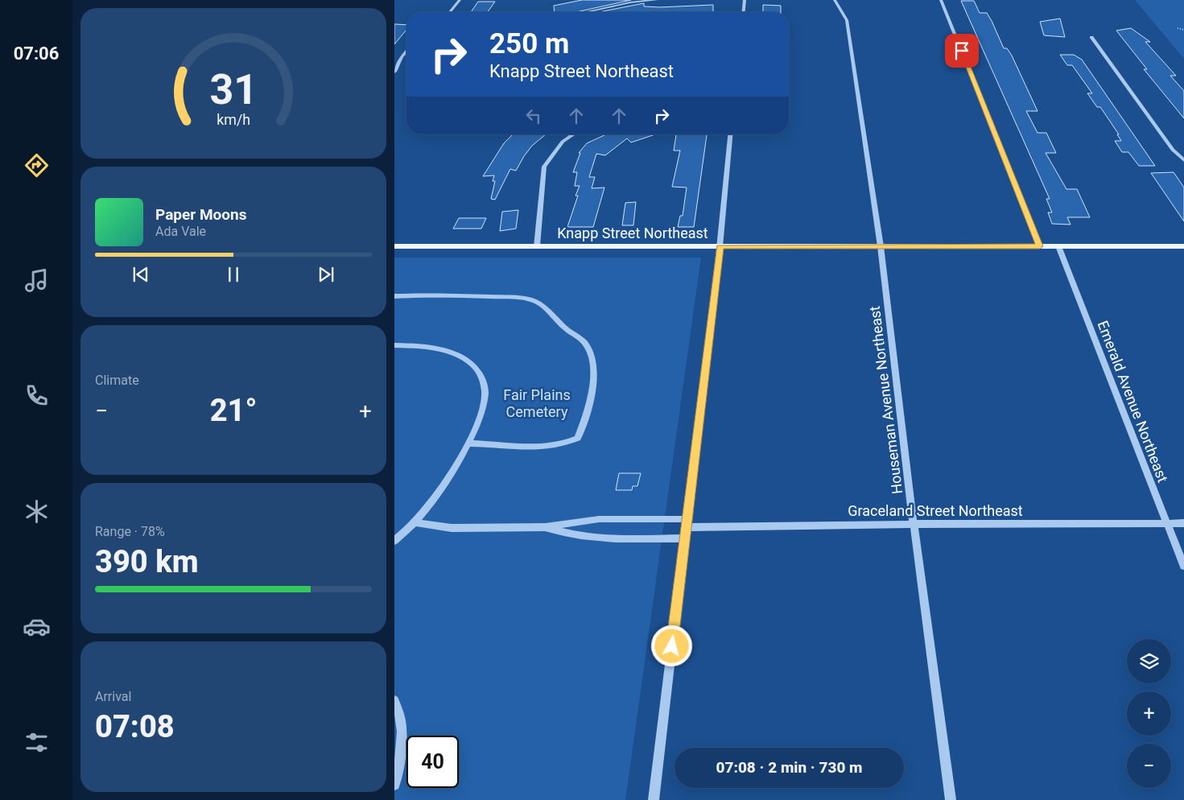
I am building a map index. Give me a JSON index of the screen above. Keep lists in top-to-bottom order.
{
  "streets": {
    "main road": ["Knapp Street Northeast"],
    "street": ["Houseman Avenue Northeast", "Emerald Avenue Northeast", "Graceland Street Northeast"]
  },
  "crossings": [
    ["Knapp Street Northeast", "Houseman Avenue Northeast"],
    ["Knapp Street Northeast", "Emerald Avenue Northeast"],
    ["Houseman Avenue Northeast", "Graceland Street Northeast"],
    ["Emerald Avenue Northeast", "Graceland Street Northeast"]
  ],
  "parks": ["Fair Plains Cemetery"],
  "page": {
    "tabs": "07:06",
    "turn": ["250 m", "Knapp Street Northeast"],
    "song": ["Paper Moons", "Ada Vale"],
    "tile": [
      "Climate",
      ["Range · 78%", "390 km"],
      ["Arrival", "07:08"]
    ],
    "heat": ["−", "21°", "+"],
    "map_buttons": ["+", "−"],
    "limit": "40",
    "trip": "07:08 · 2 min · 730 m",
    "gauge": ["31", "km/h"]
  }
}
